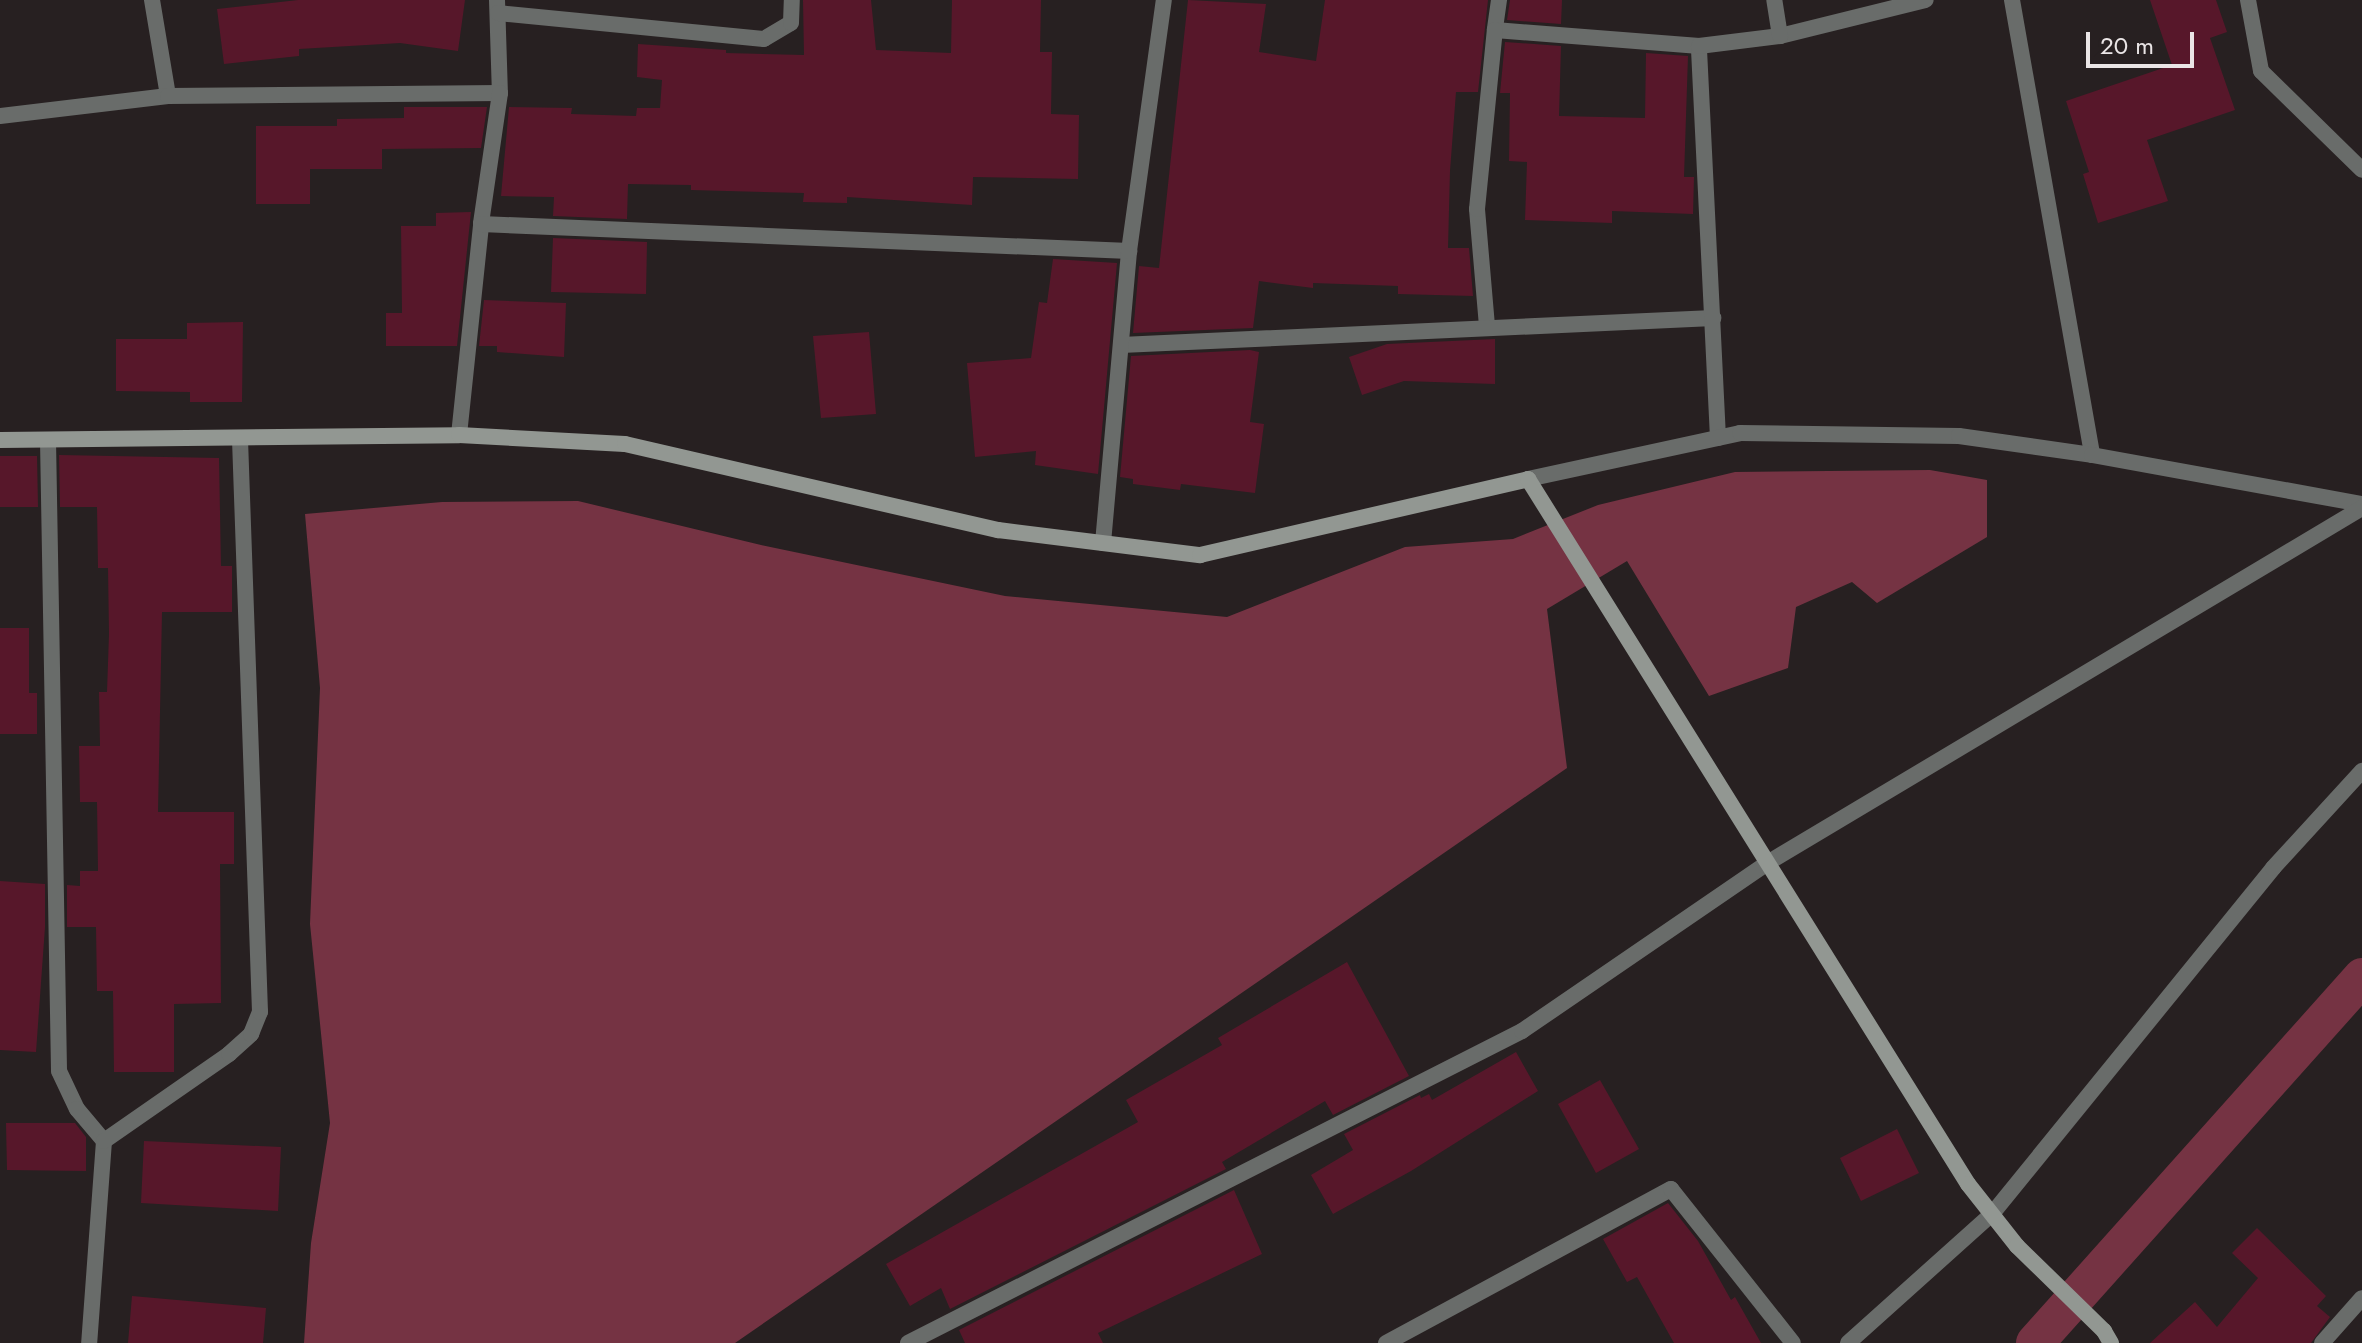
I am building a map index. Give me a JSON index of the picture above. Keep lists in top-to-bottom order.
{
  "scale_bar": "20 m"
}
